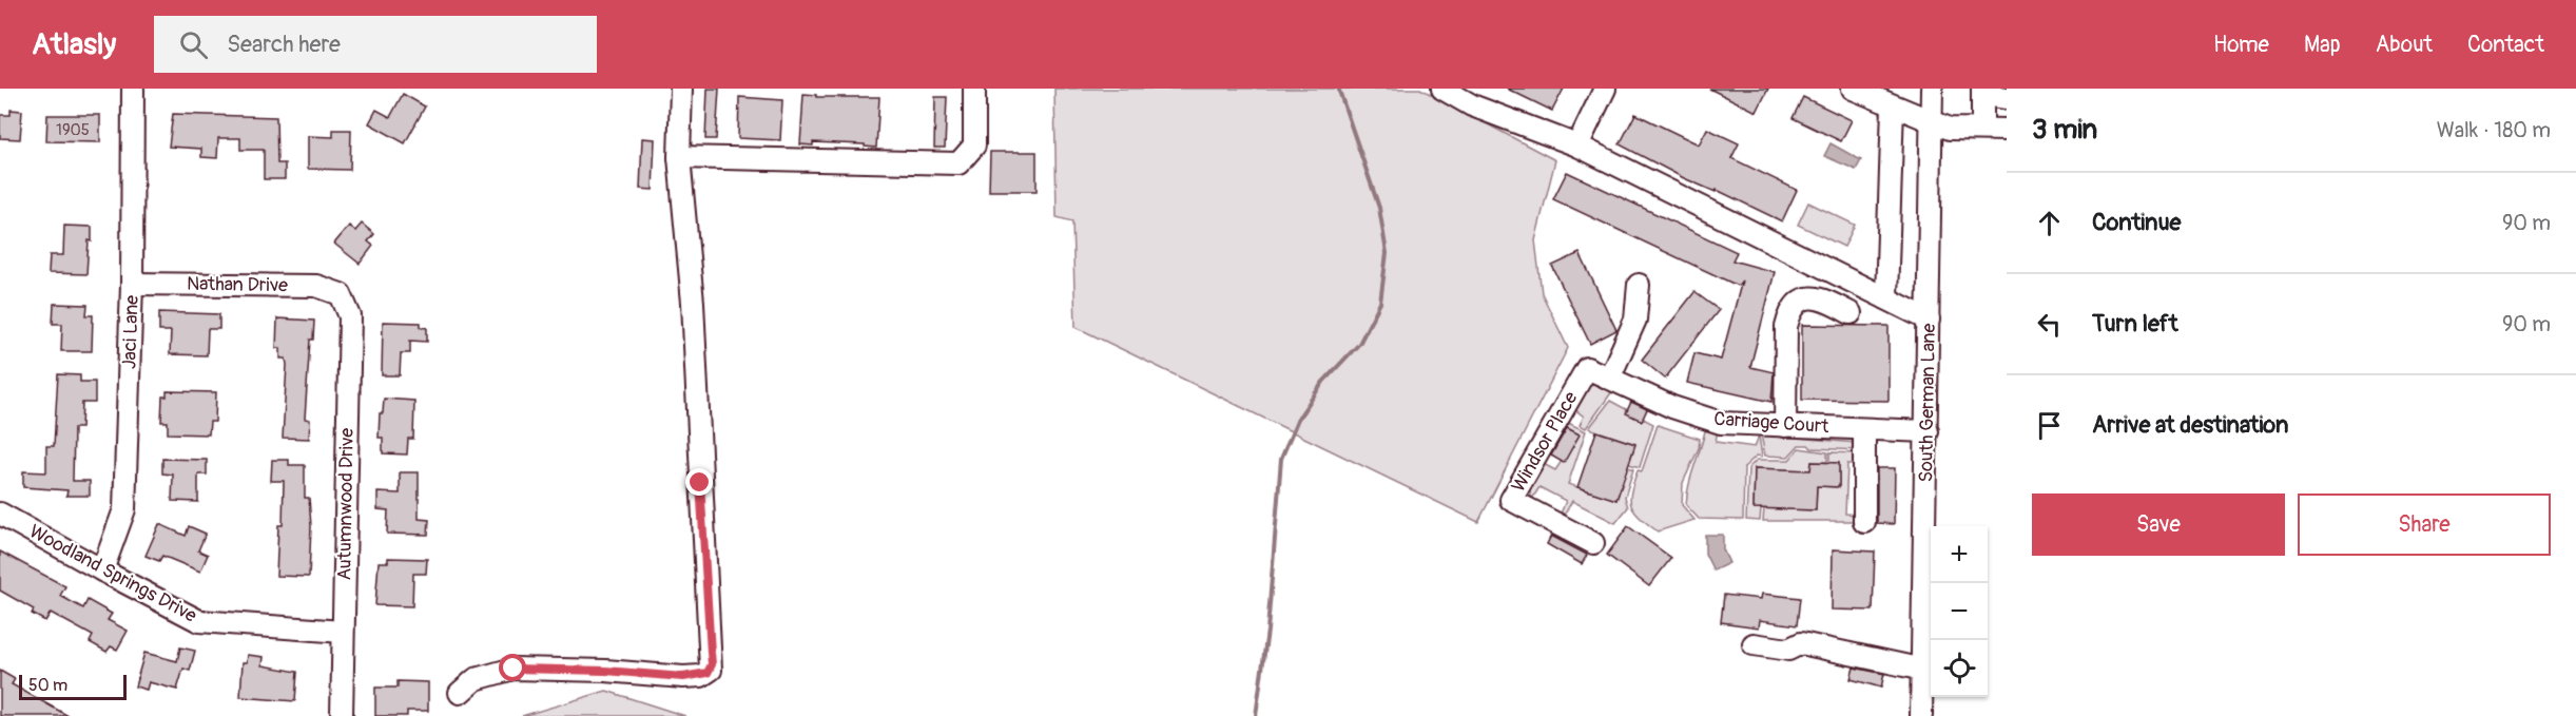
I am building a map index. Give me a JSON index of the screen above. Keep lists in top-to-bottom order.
{
  "streets": {
    "street": [
      "Nathan Drive",
      "Jaci Lane",
      "South German Lane",
      "Carriage Court",
      "Windsor Place",
      "Autumnwood Drive",
      "Woodland Springs Drive"
    ]
  },
  "crossings": [
    ["Nathan Drive", "Jaci Lane"],
    ["Nathan Drive", "Autumnwood Drive"],
    ["Jaci Lane", "Woodland Springs Drive"],
    ["South German Lane", "Carriage Court"],
    ["Carriage Court", "Windsor Place"],
    ["Autumnwood Drive", "Woodland Springs Drive"]
  ],
  "house_numbers": ["1905"],
  "scale_bar": "50 m",
  "page": {
    "header": "Atlasly",
    "search": "Search here",
    "nav": [
      "Home",
      "Map",
      "About",
      "Contact"
    ],
    "heading": ["3 min", "Walk · 180 m"],
    "list": [
      ["Continue", "90 m"],
      ["Turn left", "90 m"],
      "Arrive at destination"
    ],
    "buttons": ["Save", "Share"],
    "map_buttons": ["+", "−"],
    "scale": "50 m"
  }
}
